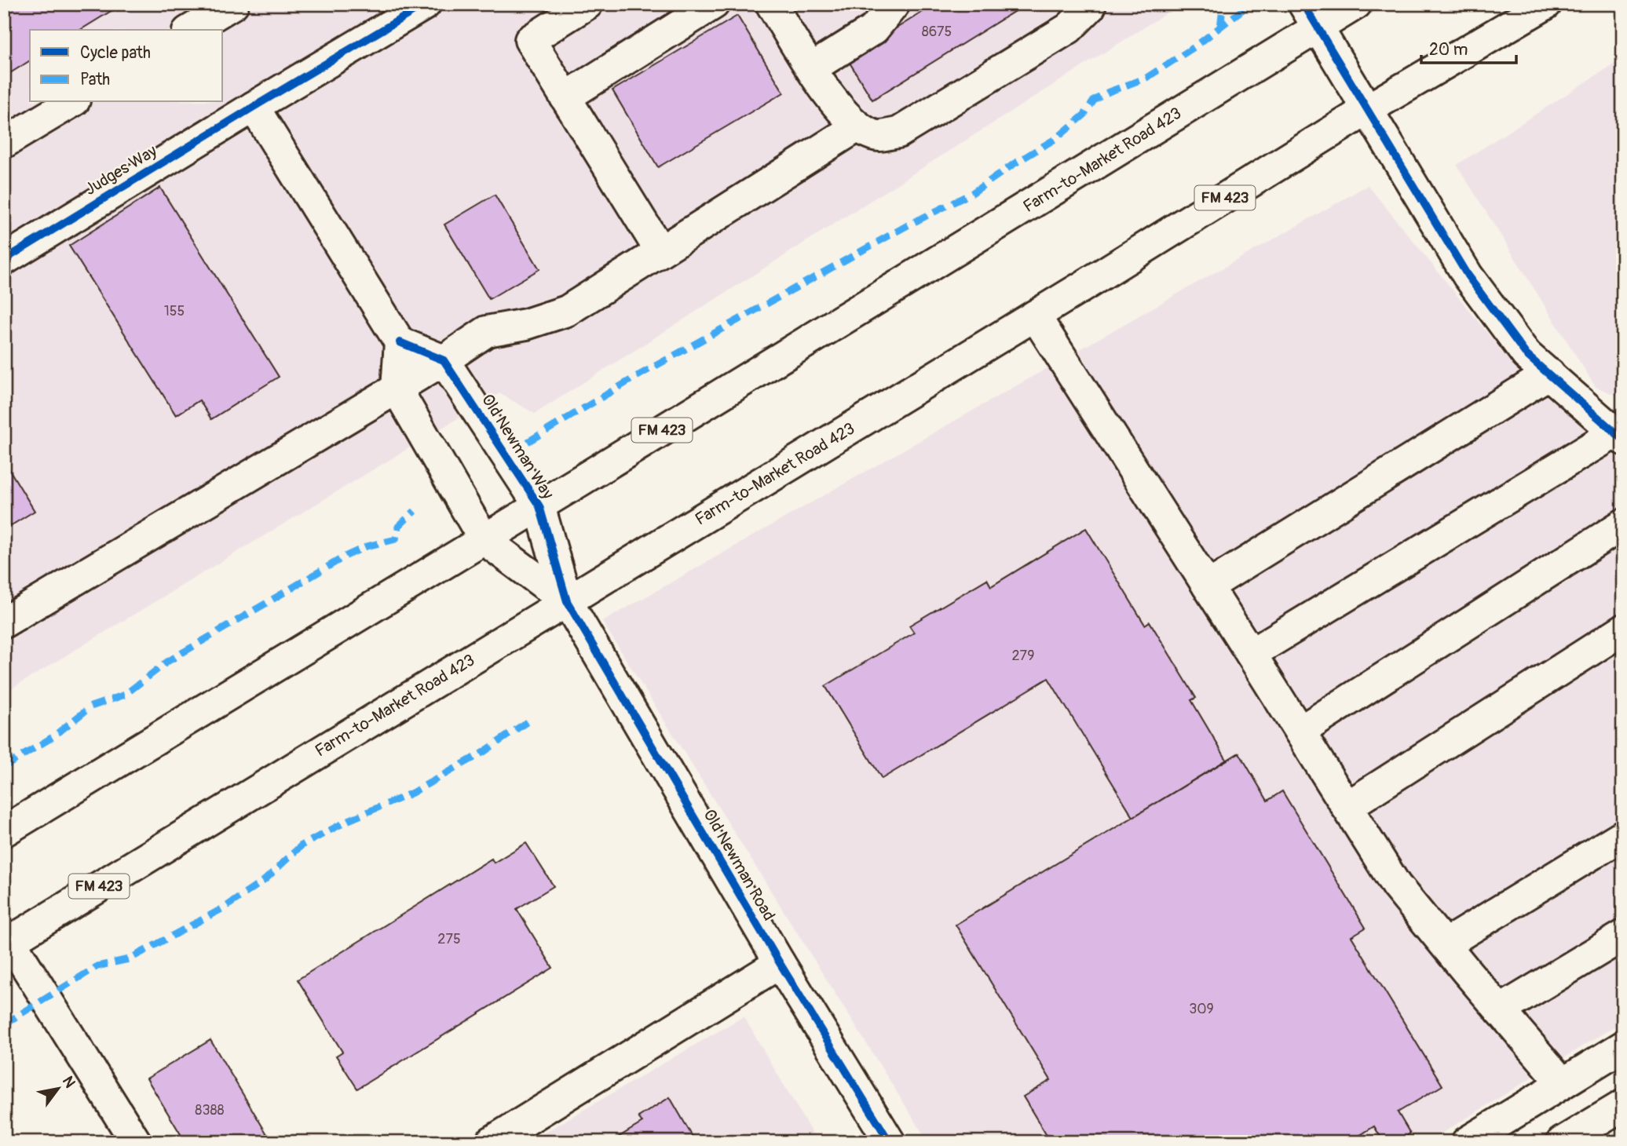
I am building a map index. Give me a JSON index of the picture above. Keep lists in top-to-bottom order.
{
  "streets": {
    "main road": [
      "Farm-to-Market Road 423",
      "Judges Way",
      "FM 423",
      "Old Newman Way",
      "Old Newman Road"
    ]
  },
  "crossings": [
    ["Farm-to-Market Road 423", "Old Newman Way"],
    ["Farm-to-Market Road 423", "Old Newman Road"],
    ["Old Newman Way", "Old Newman Road"]
  ],
  "house_numbers": [
    "8675",
    "155",
    "279",
    "275",
    "309",
    "8388"
  ],
  "legend": ["Cycle path", "Path"],
  "scale_bar": "20 m",
  "north": "top right"
}
